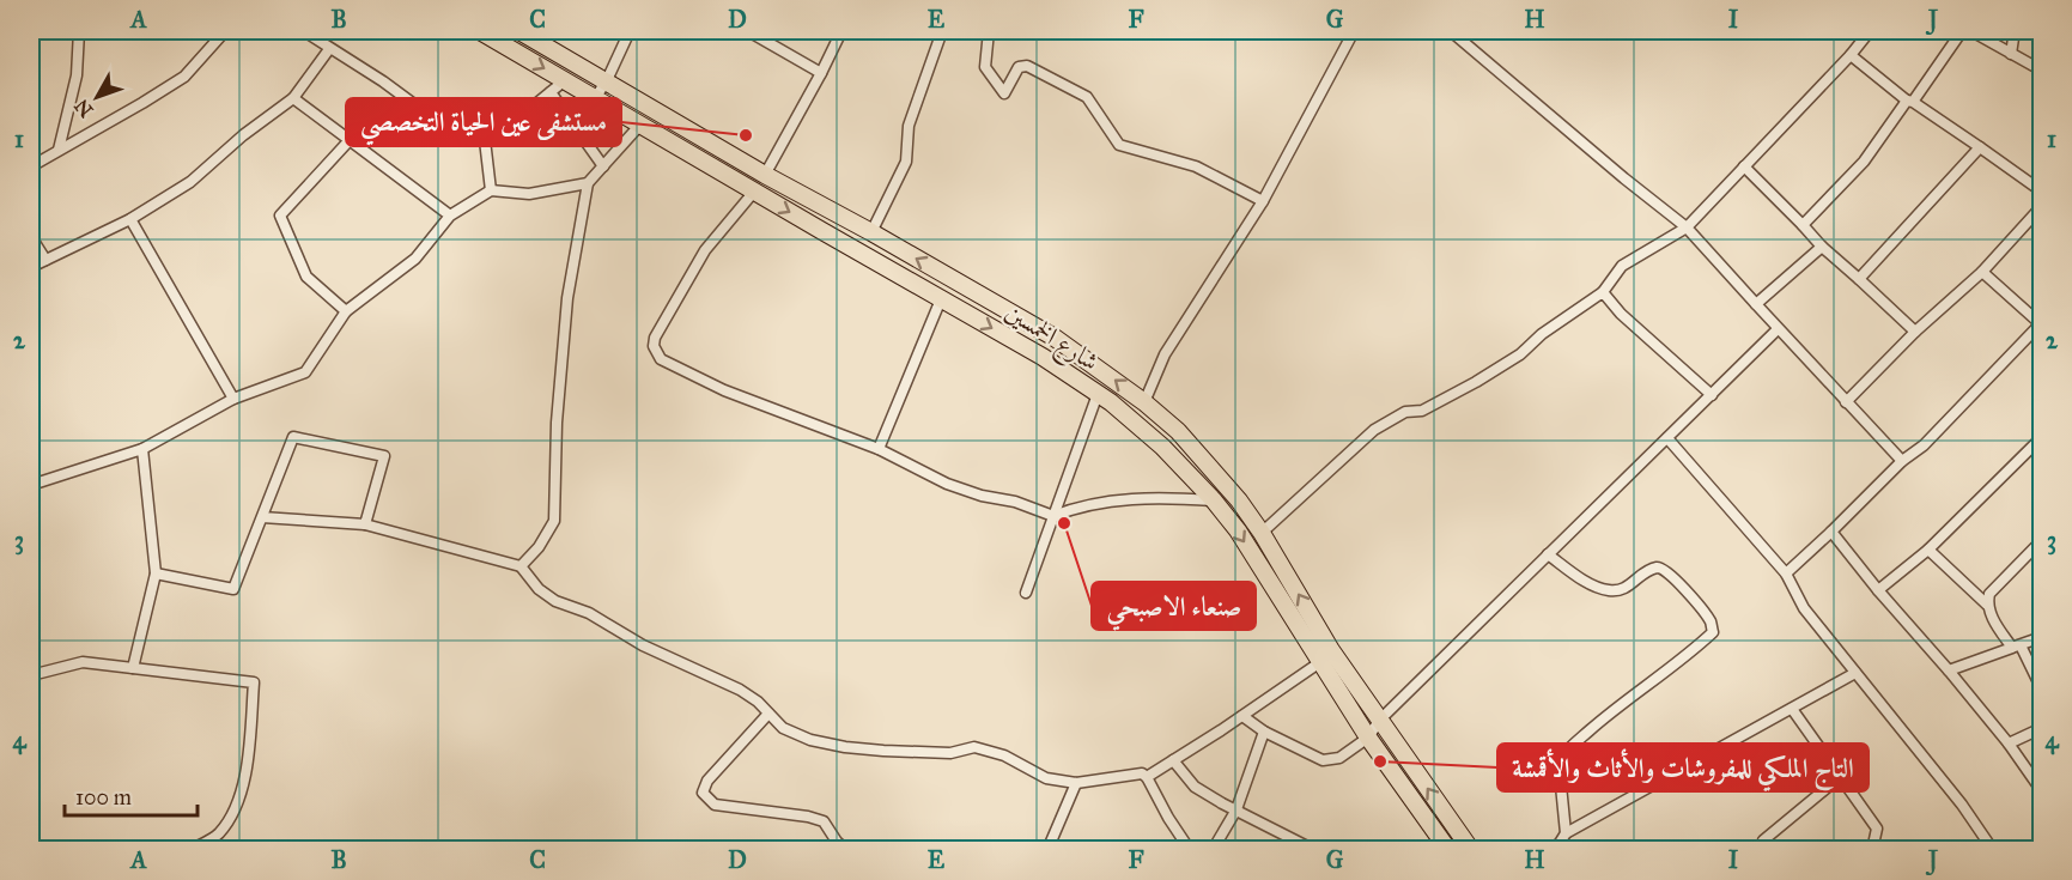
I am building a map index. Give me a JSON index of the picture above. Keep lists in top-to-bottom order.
{
  "streets": {
    "main road": ["شارع الخمسين"]
  },
  "places": ["مستشفى عين الحياة التخصصي", "صنعاء الاصبحي", "التاج الملكي للمفروشات والأثاث والأقمشة"],
  "scale_bar": "100 m",
  "north": "bottom left",
  "grid": {
    "columns": [
      "A",
      "B",
      "C",
      "D",
      "E",
      "F",
      "G",
      "H",
      "I",
      "J"
    ],
    "rows": [
      "1",
      "2",
      "3",
      "4"
    ]
  }
}
